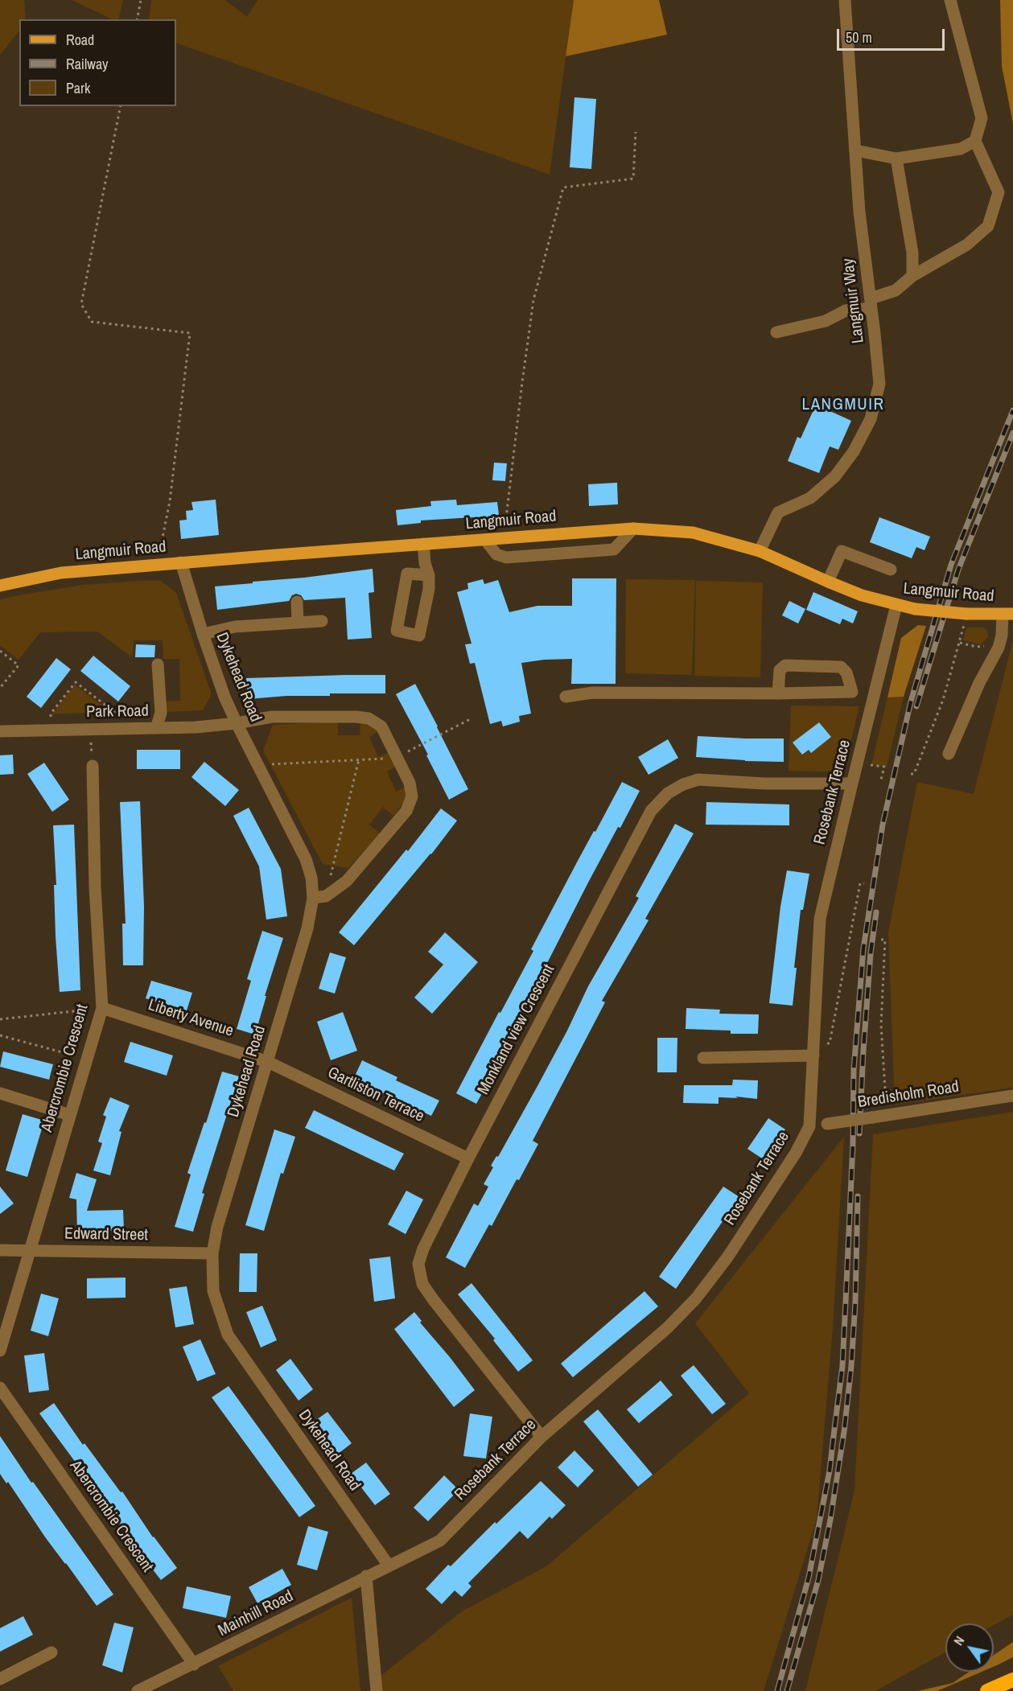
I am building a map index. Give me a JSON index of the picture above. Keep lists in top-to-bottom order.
{
  "streets": {
    "main road": ["Langmuir Road"],
    "street": [
      "Langmuir Way",
      "Dykehead Road",
      "Park Road",
      "Rosebank Terrace",
      "Liberty Avenue",
      "Monkland view Crescent",
      "Abercrombie Crescent",
      "Gartliston Terrace",
      "Bredisholm Road",
      "Edward Street",
      "Mainhill Road"
    ]
  },
  "crossings": [
    ["Langmuir Way", "Langmuir Road"],
    ["Langmuir Road", "Dykehead Road"],
    ["Langmuir Road", "Rosebank Terrace"],
    ["Dykehead Road", "Park Road"],
    ["Dykehead Road", "Rosebank Terrace"],
    ["Dykehead Road", "Liberty Avenue"],
    ["Dykehead Road", "Gartliston Terrace"],
    ["Dykehead Road", "Edward Street"],
    ["Dykehead Road", "Mainhill Road"],
    ["Rosebank Terrace", "Monkland view Crescent"],
    ["Rosebank Terrace", "Bredisholm Road"],
    ["Rosebank Terrace", "Mainhill Road"],
    ["Liberty Avenue", "Abercrombie Crescent"],
    ["Liberty Avenue", "Gartliston Terrace"],
    ["Monkland view Crescent", "Gartliston Terrace"],
    ["Abercrombie Crescent", "Edward Street"],
    ["Abercrombie Crescent", "Mainhill Road"]
  ],
  "districts": ["LANGMUIR"],
  "legend": ["Road", "Railway", "Park"],
  "scale_bar": "50 m",
  "north": "top left"
}
